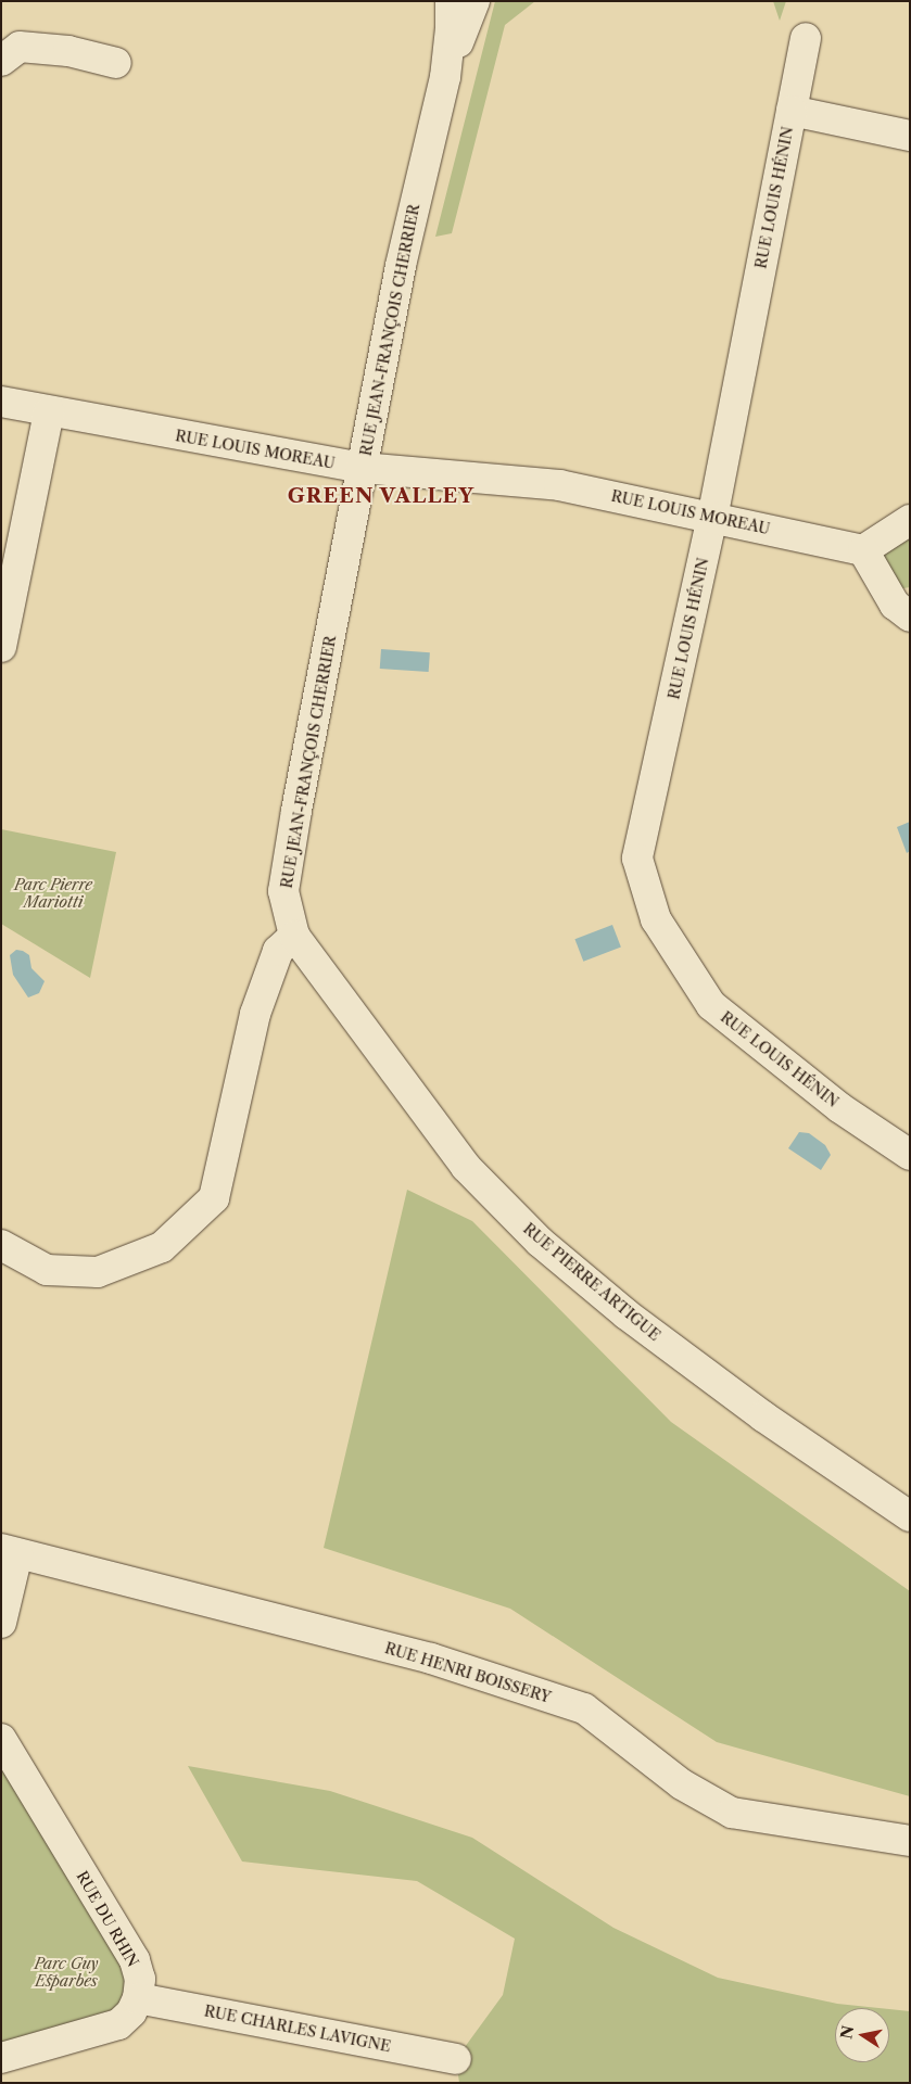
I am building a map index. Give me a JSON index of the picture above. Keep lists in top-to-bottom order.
{
  "streets": {
    "street": [
      "RUE LOUIS HÉNIN",
      "RUE JEAN-FRANÇOIS CHERRIER",
      "RUE LOUIS MOREAU",
      "RUE PIERRE ARTIGUE",
      "RUE HENRI BOISSERY",
      "RUE DU RHIN",
      "RUE CHARLES LAVIGNE"
    ]
  },
  "crossings": [
    ["RUE LOUIS HÉNIN", "RUE LOUIS MOREAU"],
    ["RUE JEAN-FRANÇOIS CHERRIER", "RUE LOUIS MOREAU"],
    ["RUE JEAN-FRANÇOIS CHERRIER", "RUE PIERRE ARTIGUE"],
    ["RUE DU RHIN", "RUE CHARLES LAVIGNE"]
  ],
  "districts": ["GREEN VALLEY"],
  "parks": ["Parc Pierre Mariotti", "Parc Guy Esparbes"],
  "north": "left"
}
